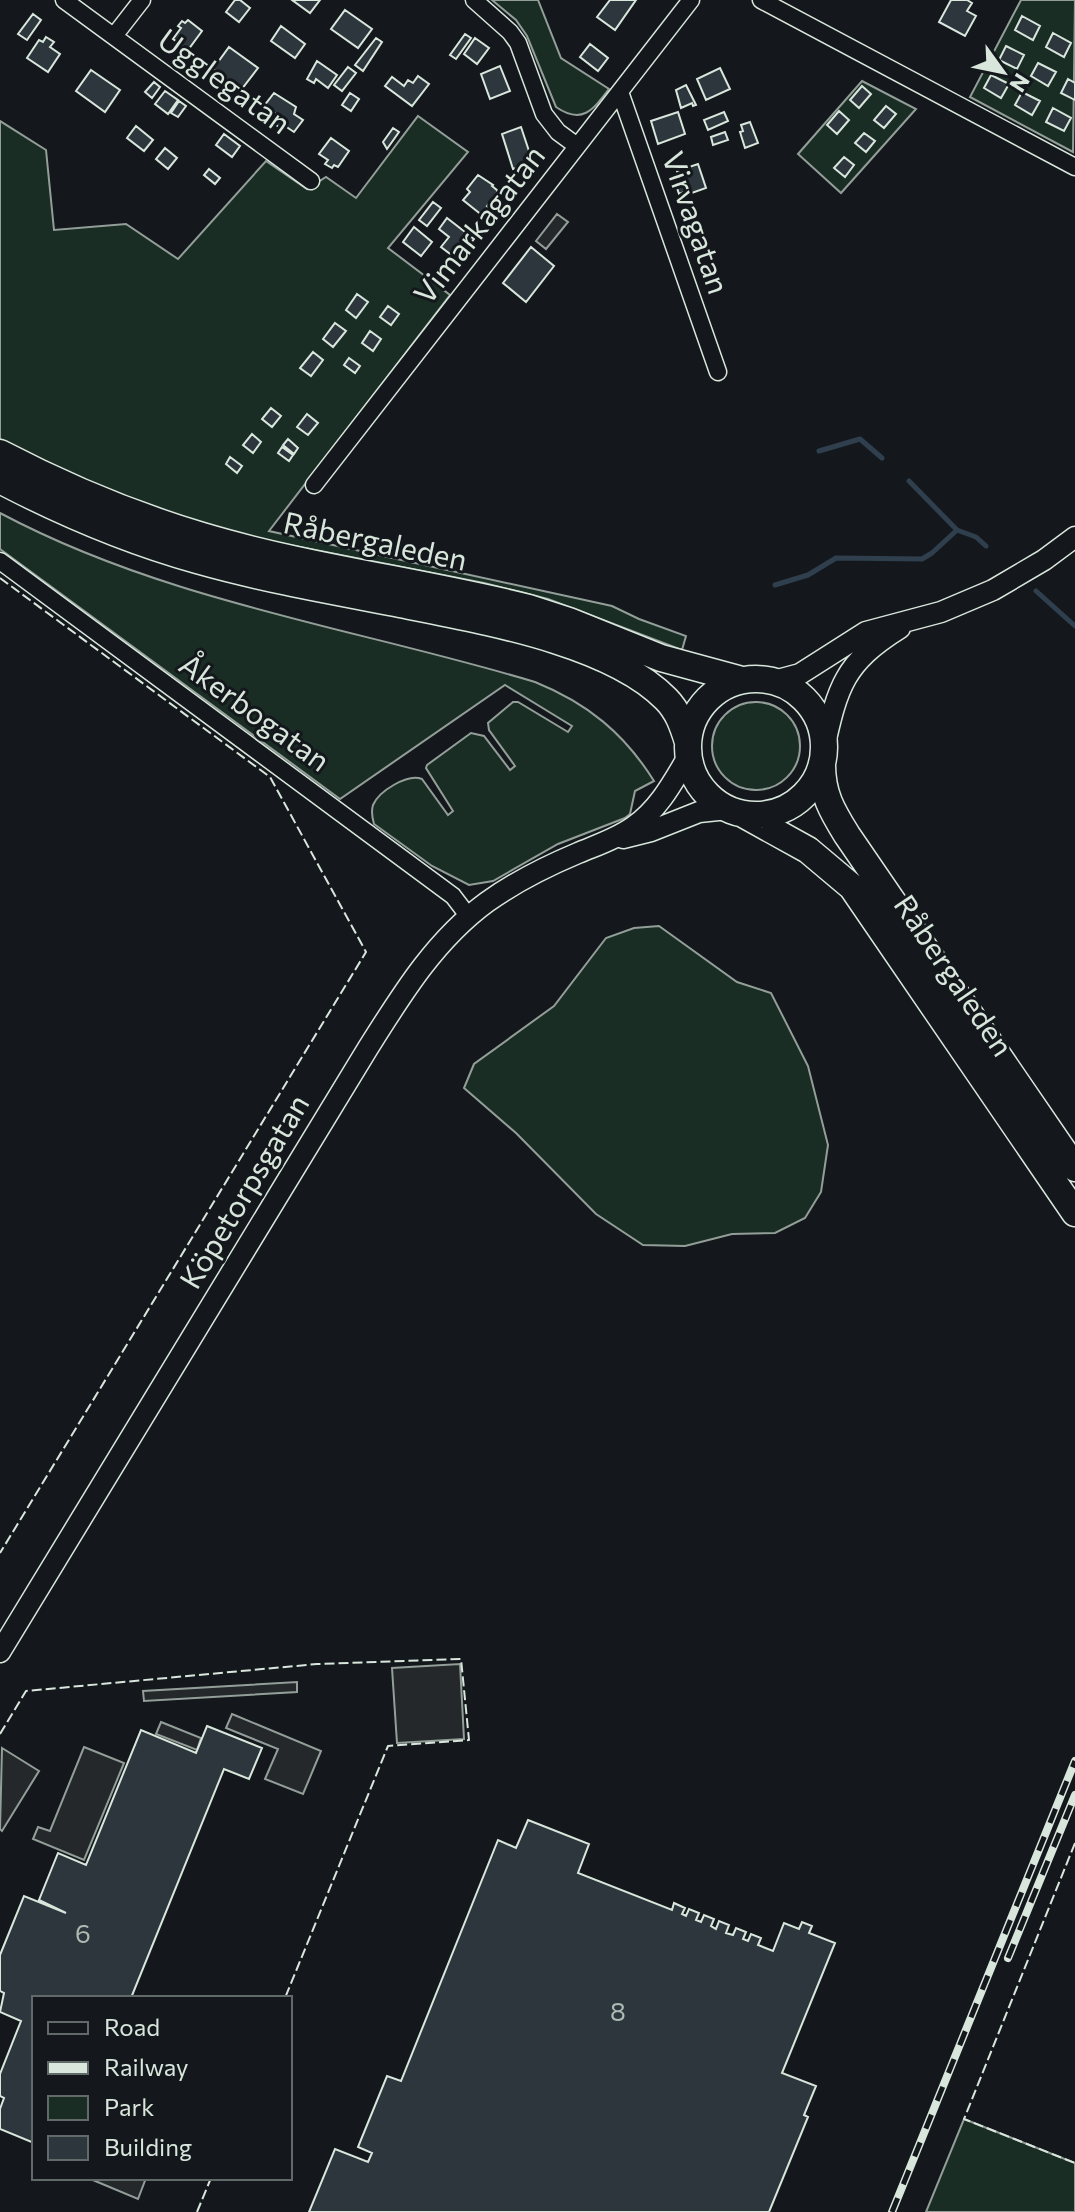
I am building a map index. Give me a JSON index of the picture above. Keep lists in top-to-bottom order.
{
  "streets": {
    "main road": ["Råbergaleden"],
    "street": [
      "Ugglegatan",
      "Virvagatan",
      "Vimarkagatan",
      "Åkerbogatan",
      "Köpetorpsgatan"
    ]
  },
  "crossings": [
    ["Virvagatan", "Vimarkagatan"],
    ["Råbergaleden", "Köpetorpsgatan"],
    ["Åkerbogatan", "Köpetorpsgatan"]
  ],
  "house_numbers": ["6", "8"],
  "legend": [
    "Road",
    "Railway",
    "Park",
    "Building"
  ],
  "north": "bottom right"
}
